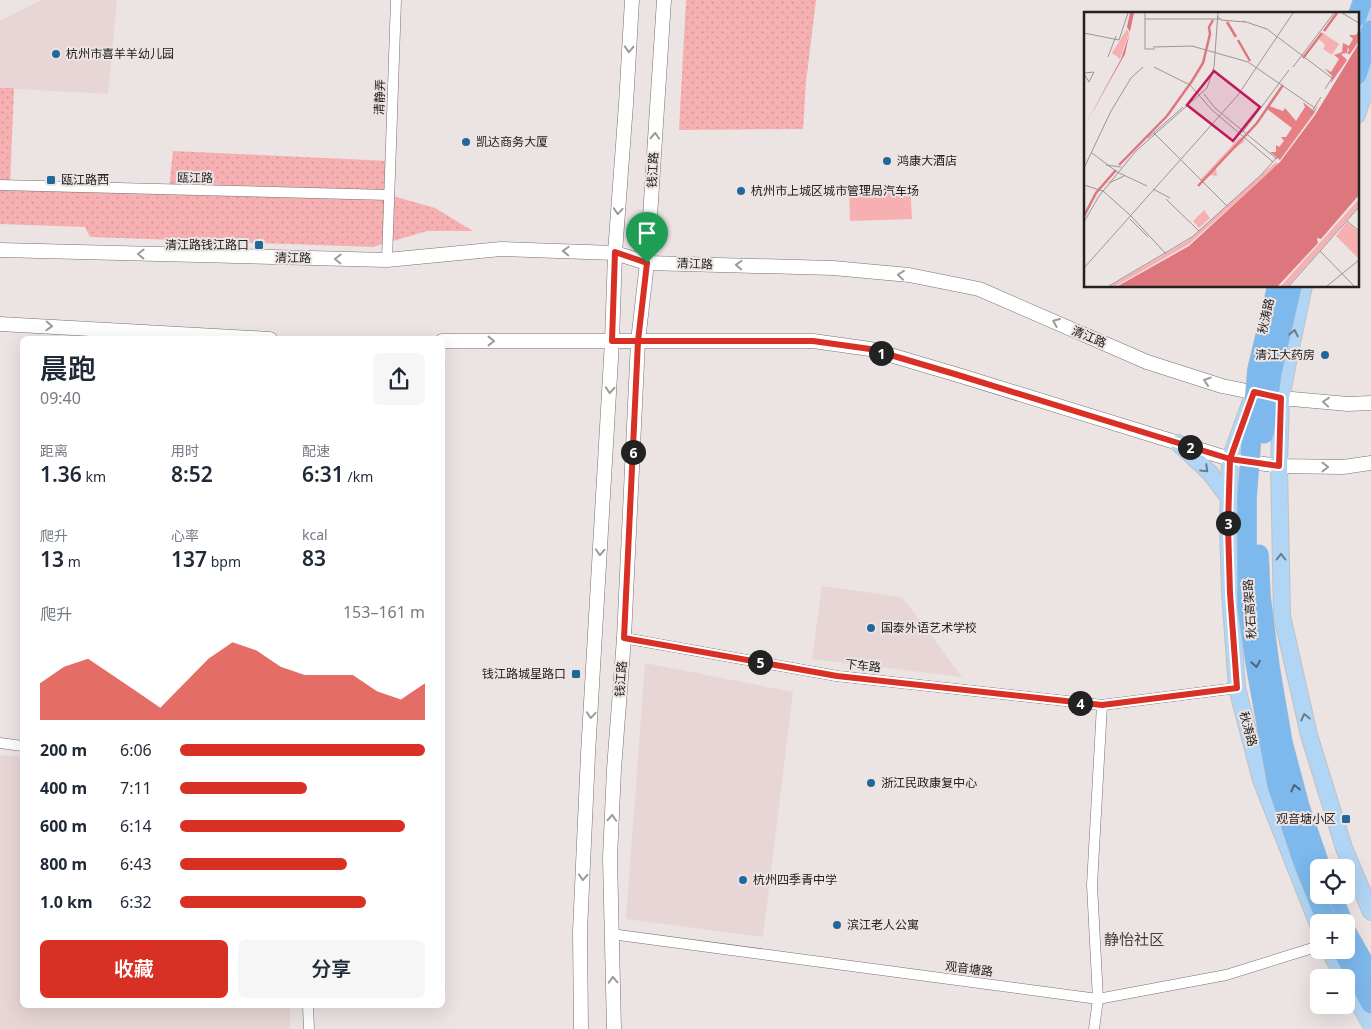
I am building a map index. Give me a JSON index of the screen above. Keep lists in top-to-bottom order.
{
  "streets": {
    "highway": ["秋石高架路"],
    "main road": ["钱江路", "清江路", "秋涛路"],
    "street": [
      "清静弄",
      "瓯江路",
      "下车路",
      "观音塘路"
    ]
  },
  "crossings": [
    ["清静弄", "瓯江路"],
    ["清静弄", "清江路"],
    ["钱江路", "清江路"],
    ["钱江路", "下车路"],
    ["钱江路", "观音塘路"],
    ["清江路", "秋涛路"],
    ["秋涛路", "下车路"]
  ],
  "districts": ["静怡社区"],
  "places": {
    "other": [
      "杭州市喜羊羊幼儿园",
      "凯达商务大厦",
      "鸿康大酒店",
      "杭州市上城区城市管理局汽车场",
      "清江大药房",
      "国泰外语艺术学校",
      "浙江民政康复中心",
      "杭州四季青中学",
      "滨江老人公寓"
    ],
    "transit": [
      "瓯江路西",
      "清江路钱江路口",
      "钱江路城星路口",
      "观音塘小区"
    ]
  },
  "page": {
    "heading": ["晨跑", "09:40"],
    "pins": [
      "1",
      "2",
      "6",
      "3",
      "5",
      "4"
    ],
    "stats": [
      ["距离", "1.36 km"],
      ["用时", "8:52"],
      ["配速", "6:31 /km"],
      ["爬升", "13 m"],
      ["心率", "137 bpm"],
      ["kcal", "83"]
    ],
    "chart": ["爬升", "153–161 m"],
    "list": [
      {
        "name": "200 m",
        "note": "6:06"
      },
      {
        "name": "400 m",
        "note": "7:11"
      },
      {
        "name": "600 m",
        "note": "6:14"
      },
      {
        "name": "800 m",
        "note": "6:43"
      },
      {
        "name": "1.0 km",
        "note": "6:32"
      }
    ],
    "map_buttons": ["+", "−"],
    "buttons": ["收藏", "分享"]
  }
}
